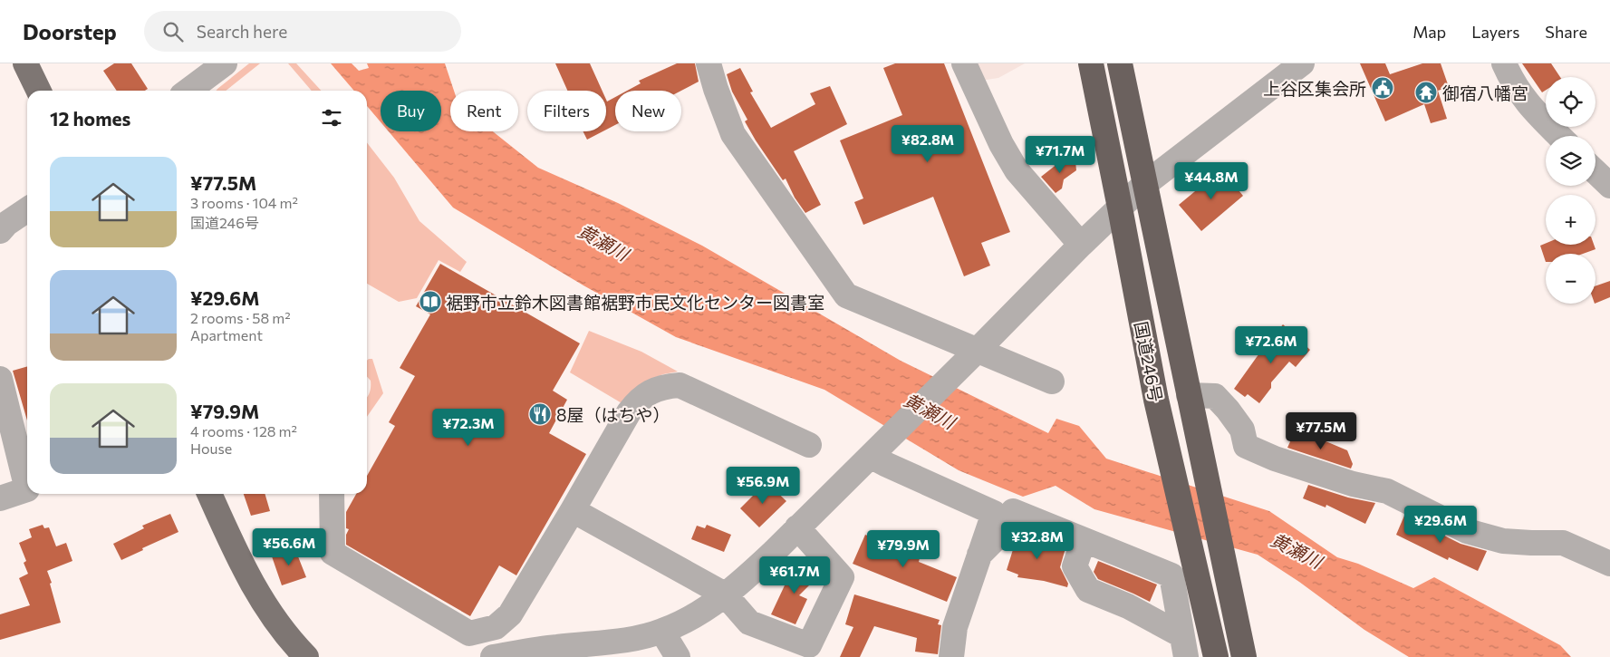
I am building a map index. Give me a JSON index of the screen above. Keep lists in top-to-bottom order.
{
  "streets": {
    "highway": ["国道246号"]
  },
  "water": ["黄瀬川"],
  "places": {
    "public building": ["上谷区集会所"],
    "temple": ["御宿八幡宮"],
    "library": ["裾野市立鈴木図書館裾野市民文化センター図書室"],
    "restaurant": ["8屋（はちや）"]
  },
  "page": {
    "header": "Doorstep",
    "search": "Search here",
    "nav": ["Map", "Layers", "Share"],
    "map_buttons": ["+", "−"],
    "chip": [
      "Buy",
      "Rent",
      "Filters",
      "New"
    ],
    "heading": "12 homes",
    "price": [
      "¥82.8M",
      "¥71.7M",
      "¥44.8M",
      "¥72.6M",
      "¥72.3M",
      "¥77.5M",
      "¥56.9M",
      "¥29.6M",
      "¥32.8M",
      "¥56.6M",
      "¥79.9M",
      "¥61.7M"
    ],
    "list": [
      {
        "name": "¥77.5M",
        "note": "3 rooms · 104 m² · 国道246号"
      },
      {
        "name": "¥29.6M",
        "note": "2 rooms · 58 m² · Apartment"
      },
      {
        "name": "¥79.9M",
        "note": "4 rooms · 128 m² · House"
      }
    ]
  }
}
